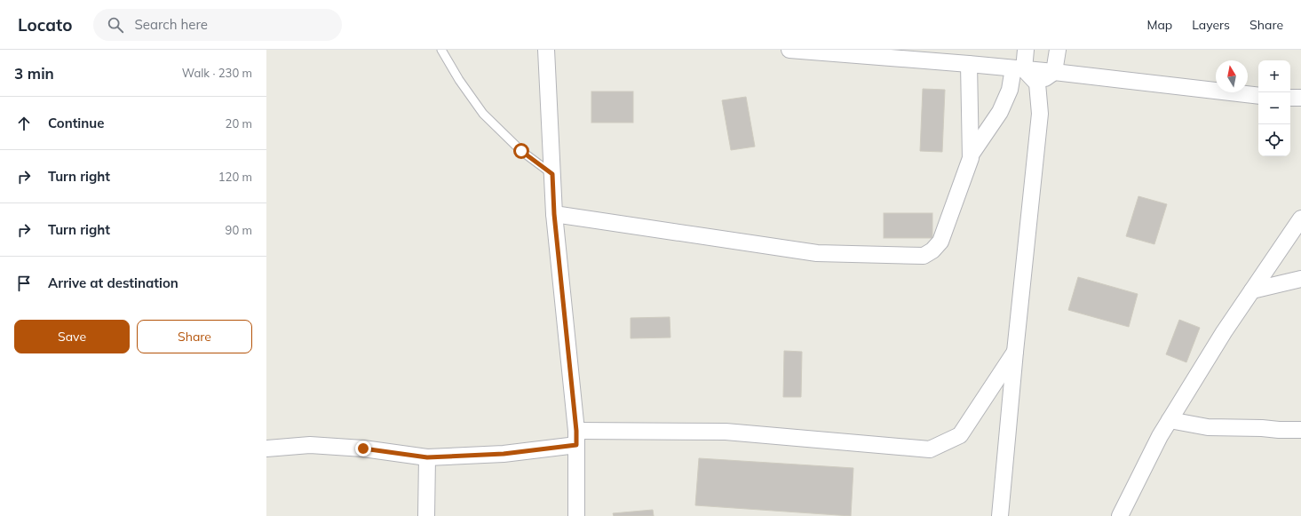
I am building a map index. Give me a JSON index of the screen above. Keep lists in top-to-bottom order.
{
  "north": "top",
  "page": {
    "header": "Locato",
    "search": "Search here",
    "nav": ["Map", "Layers", "Share"],
    "heading": ["3 min", "Walk · 230 m"],
    "map_buttons": ["+", "−"],
    "list": [
      ["Continue", "20 m"],
      ["Turn right", "120 m"],
      ["Turn right", "90 m"],
      "Arrive at destination"
    ],
    "buttons": ["Save", "Share"]
  }
}
